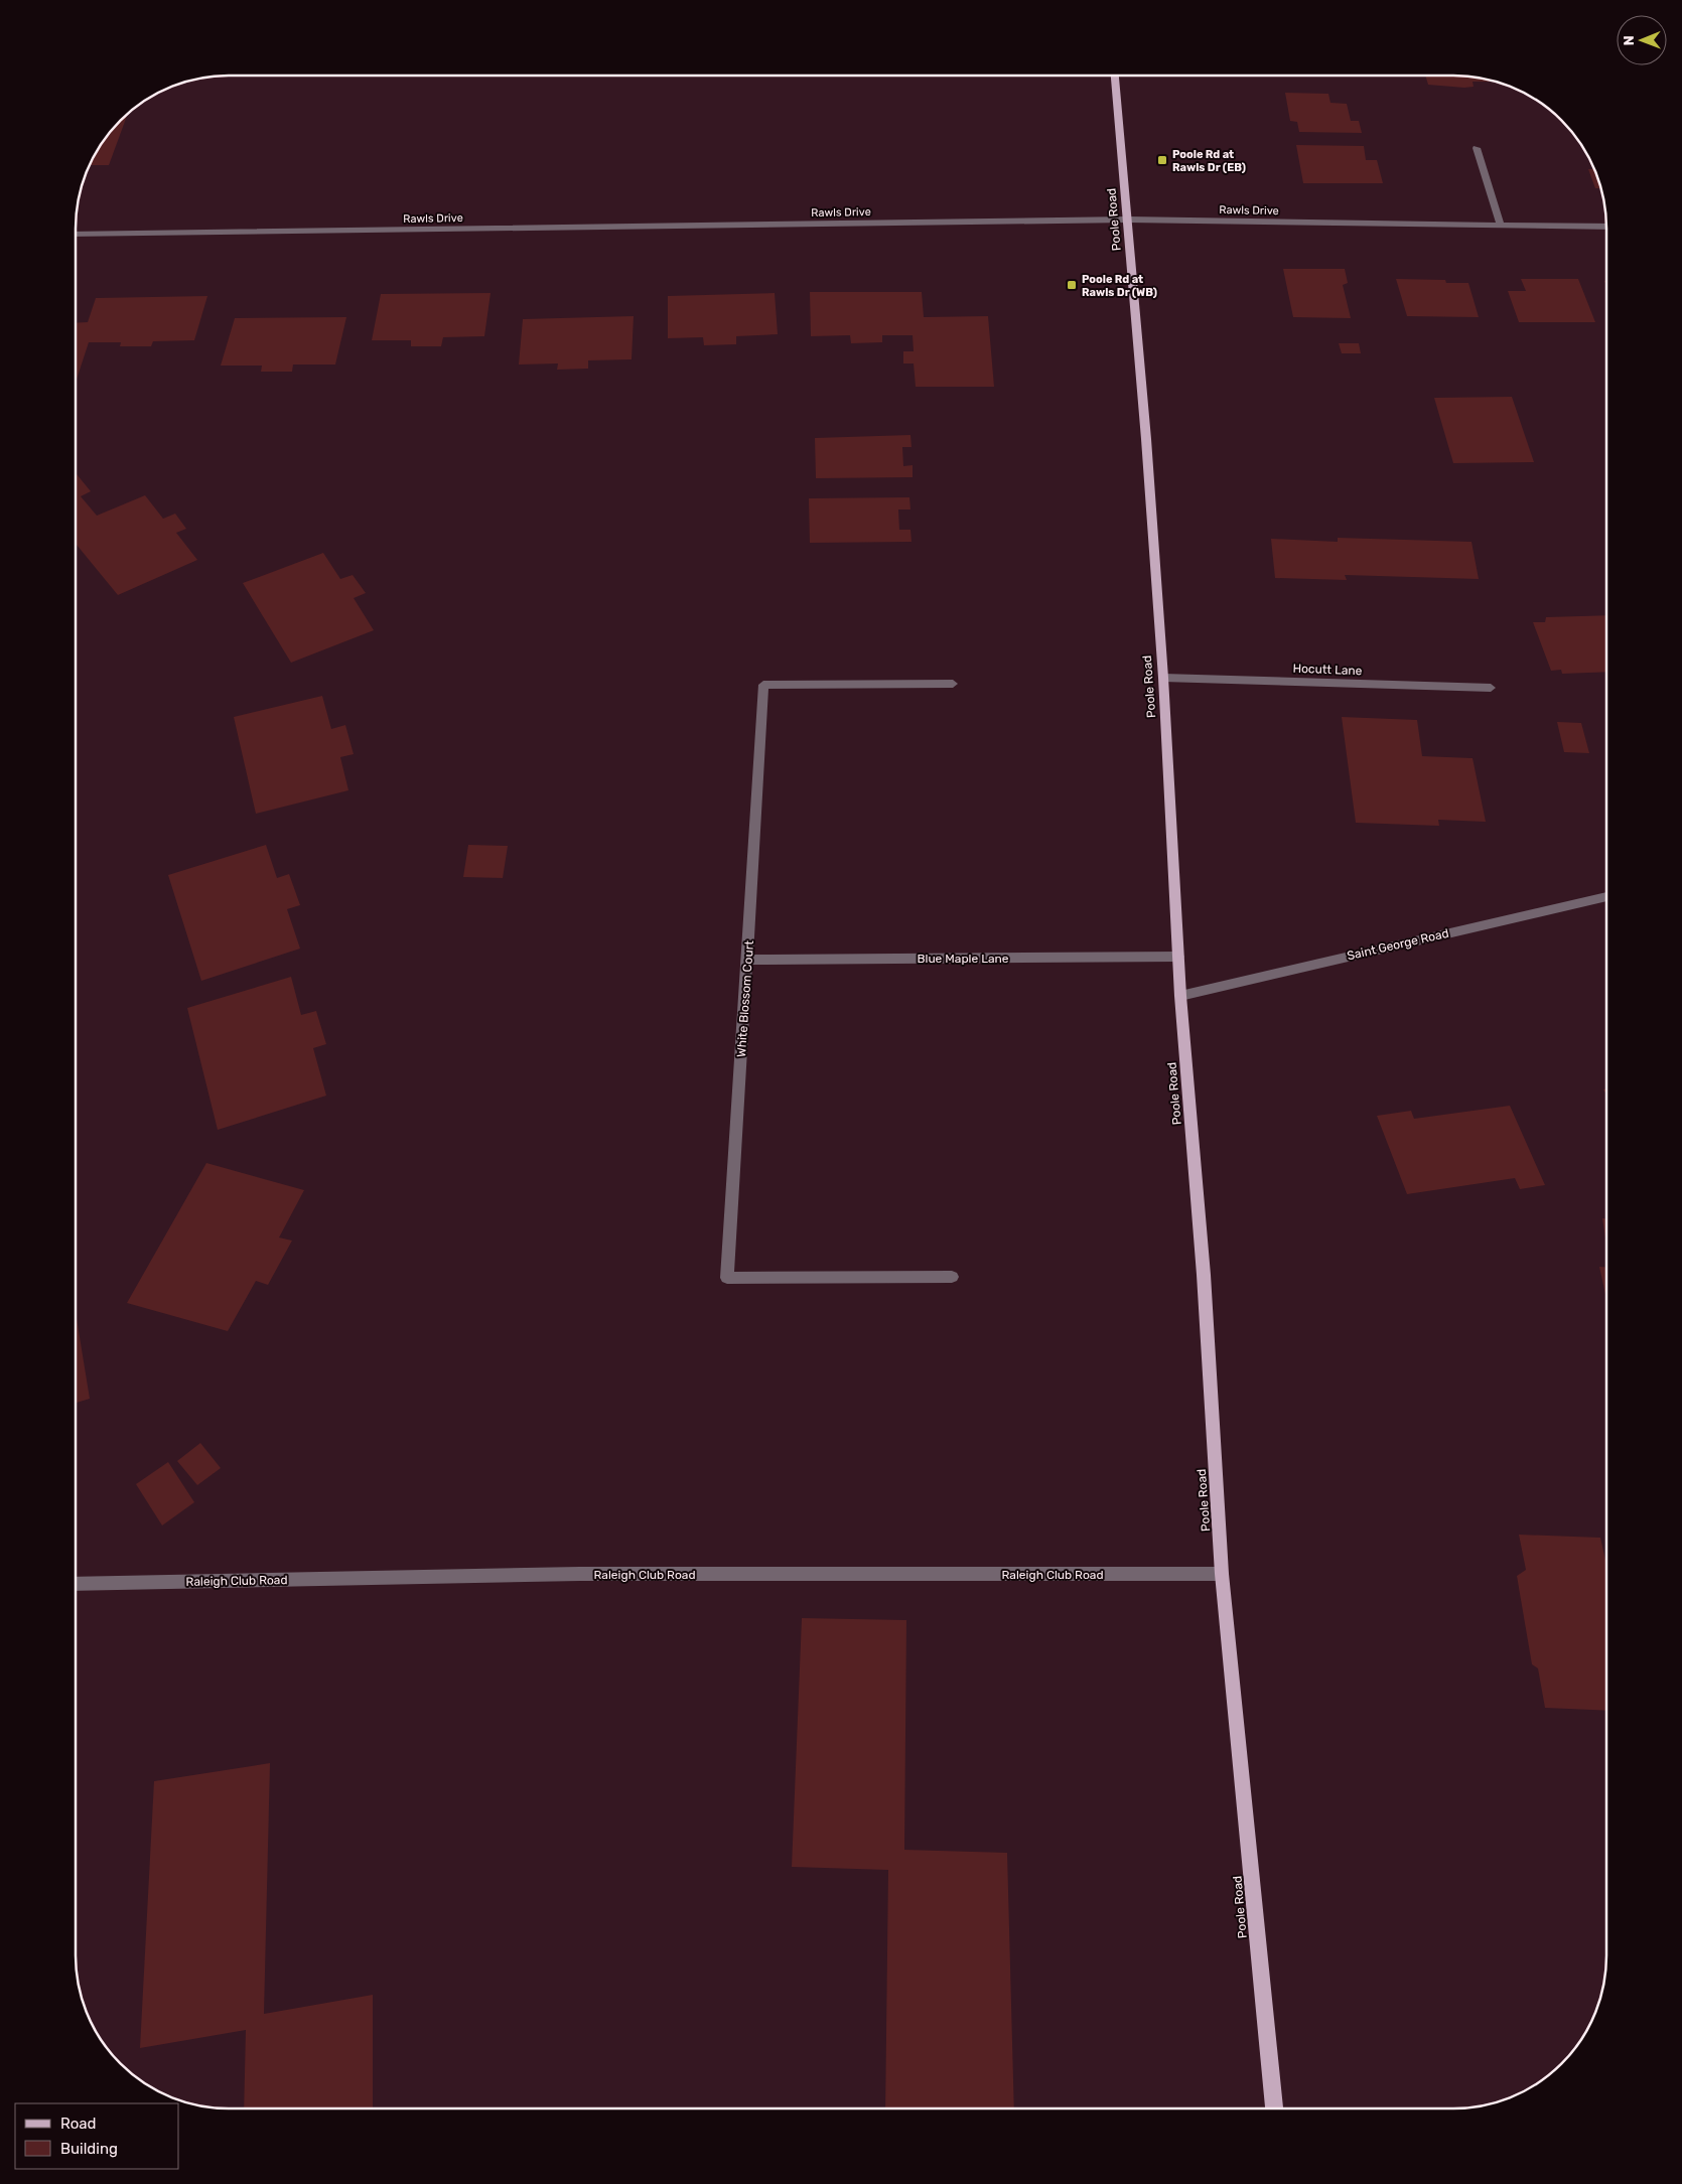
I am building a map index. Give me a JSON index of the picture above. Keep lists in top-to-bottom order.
{
  "streets": {
    "main road": ["Poole Road"],
    "street": [
      "Rawls Drive",
      "Hocutt Lane",
      "Saint George Road",
      "Blue Maple Lane",
      "White Blossom Court",
      "Raleigh Club Road"
    ]
  },
  "crossings": [
    ["Rawls Drive", "Poole Road"],
    ["Poole Road", "Hocutt Lane"],
    ["Poole Road", "Saint George Road"],
    ["Poole Road", "Blue Maple Lane"],
    ["Poole Road", "Raleigh Club Road"],
    ["Blue Maple Lane", "White Blossom Court"]
  ],
  "places": {
    "transit": ["Poole Rd at Rawls Dr (EB)", "Poole Rd at Rawls Dr (WB)"]
  },
  "legend": ["Road", "Building"],
  "north": "left"
}
